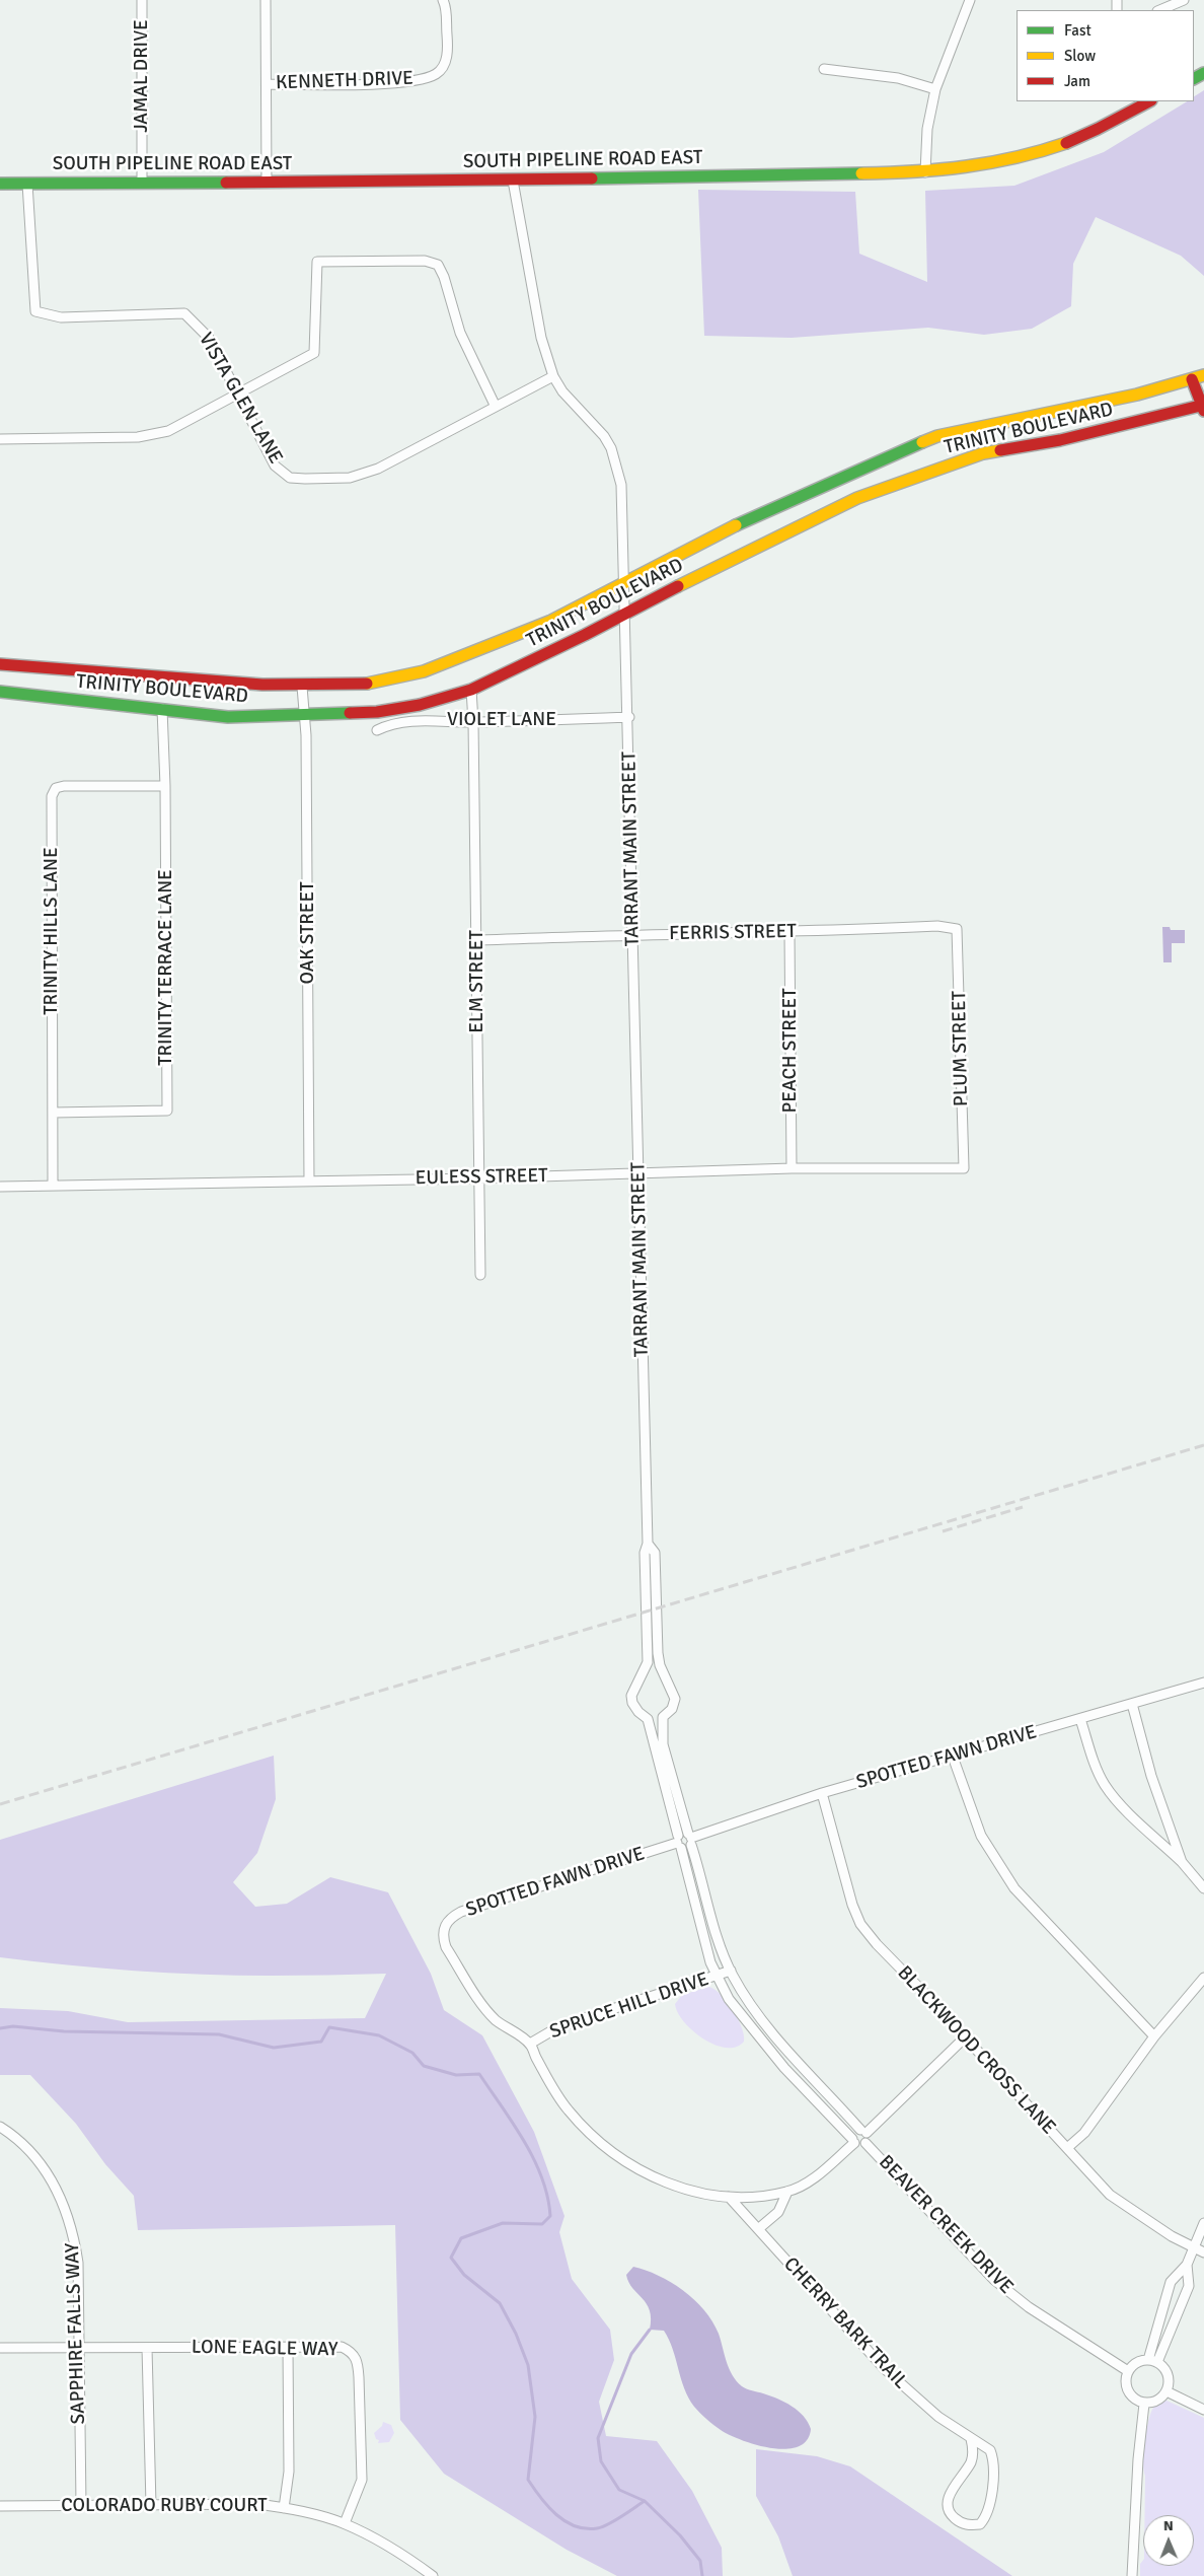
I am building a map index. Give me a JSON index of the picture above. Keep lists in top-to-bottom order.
{
  "streets": {
    "main road": ["SOUTH PIPELINE ROAD EAST", "TRINITY BOULEVARD"],
    "street": [
      "JAMAL DRIVE",
      "KENNETH DRIVE",
      "VISTA GLEN LANE",
      "VIOLET LANE",
      "TARRANT MAIN STREET",
      "TRINITY HILLS LANE",
      "OAK STREET",
      "FERRIS STREET",
      "TRINITY TERRACE LANE",
      "ELM STREET",
      "PLUM STREET",
      "PEACH STREET",
      "EULESS STREET",
      "SPOTTED FAWN DRIVE",
      "SPRUCE HILL DRIVE",
      "BLACKWOOD CROSS LANE",
      "BEAVER CREEK DRIVE",
      "CHERRY BARK TRAIL",
      "SAPPHIRE FALLS WAY",
      "LONE EAGLE WAY",
      "COLORADO RUBY COURT"
    ]
  },
  "crossings": [
    ["JAMAL DRIVE", "SOUTH PIPELINE ROAD EAST"],
    ["SOUTH PIPELINE ROAD EAST", "VISTA GLEN LANE"],
    ["SOUTH PIPELINE ROAD EAST", "TARRANT MAIN STREET"],
    ["VISTA GLEN LANE", "TARRANT MAIN STREET"],
    ["TRINITY BOULEVARD", "TARRANT MAIN STREET"],
    ["TRINITY BOULEVARD", "OAK STREET"],
    ["TRINITY BOULEVARD", "TRINITY TERRACE LANE"],
    ["TRINITY BOULEVARD", "ELM STREET"],
    ["VIOLET LANE", "TARRANT MAIN STREET"],
    ["VIOLET LANE", "ELM STREET"],
    ["TARRANT MAIN STREET", "FERRIS STREET"],
    ["TARRANT MAIN STREET", "EULESS STREET"],
    ["TRINITY HILLS LANE", "TRINITY TERRACE LANE"],
    ["TRINITY HILLS LANE", "EULESS STREET"],
    ["OAK STREET", "EULESS STREET"],
    ["FERRIS STREET", "ELM STREET"],
    ["FERRIS STREET", "PLUM STREET"],
    ["FERRIS STREET", "PEACH STREET"],
    ["ELM STREET", "EULESS STREET"],
    ["PLUM STREET", "EULESS STREET"],
    ["PEACH STREET", "EULESS STREET"],
    ["SPOTTED FAWN DRIVE", "SPRUCE HILL DRIVE"],
    ["SPOTTED FAWN DRIVE", "BLACKWOOD CROSS LANE"],
    ["SAPPHIRE FALLS WAY", "LONE EAGLE WAY"],
    ["SAPPHIRE FALLS WAY", "COLORADO RUBY COURT"],
    ["LONE EAGLE WAY", "COLORADO RUBY COURT"]
  ],
  "legend": ["Fast", "Slow", "Jam"],
  "north": "top"
}
